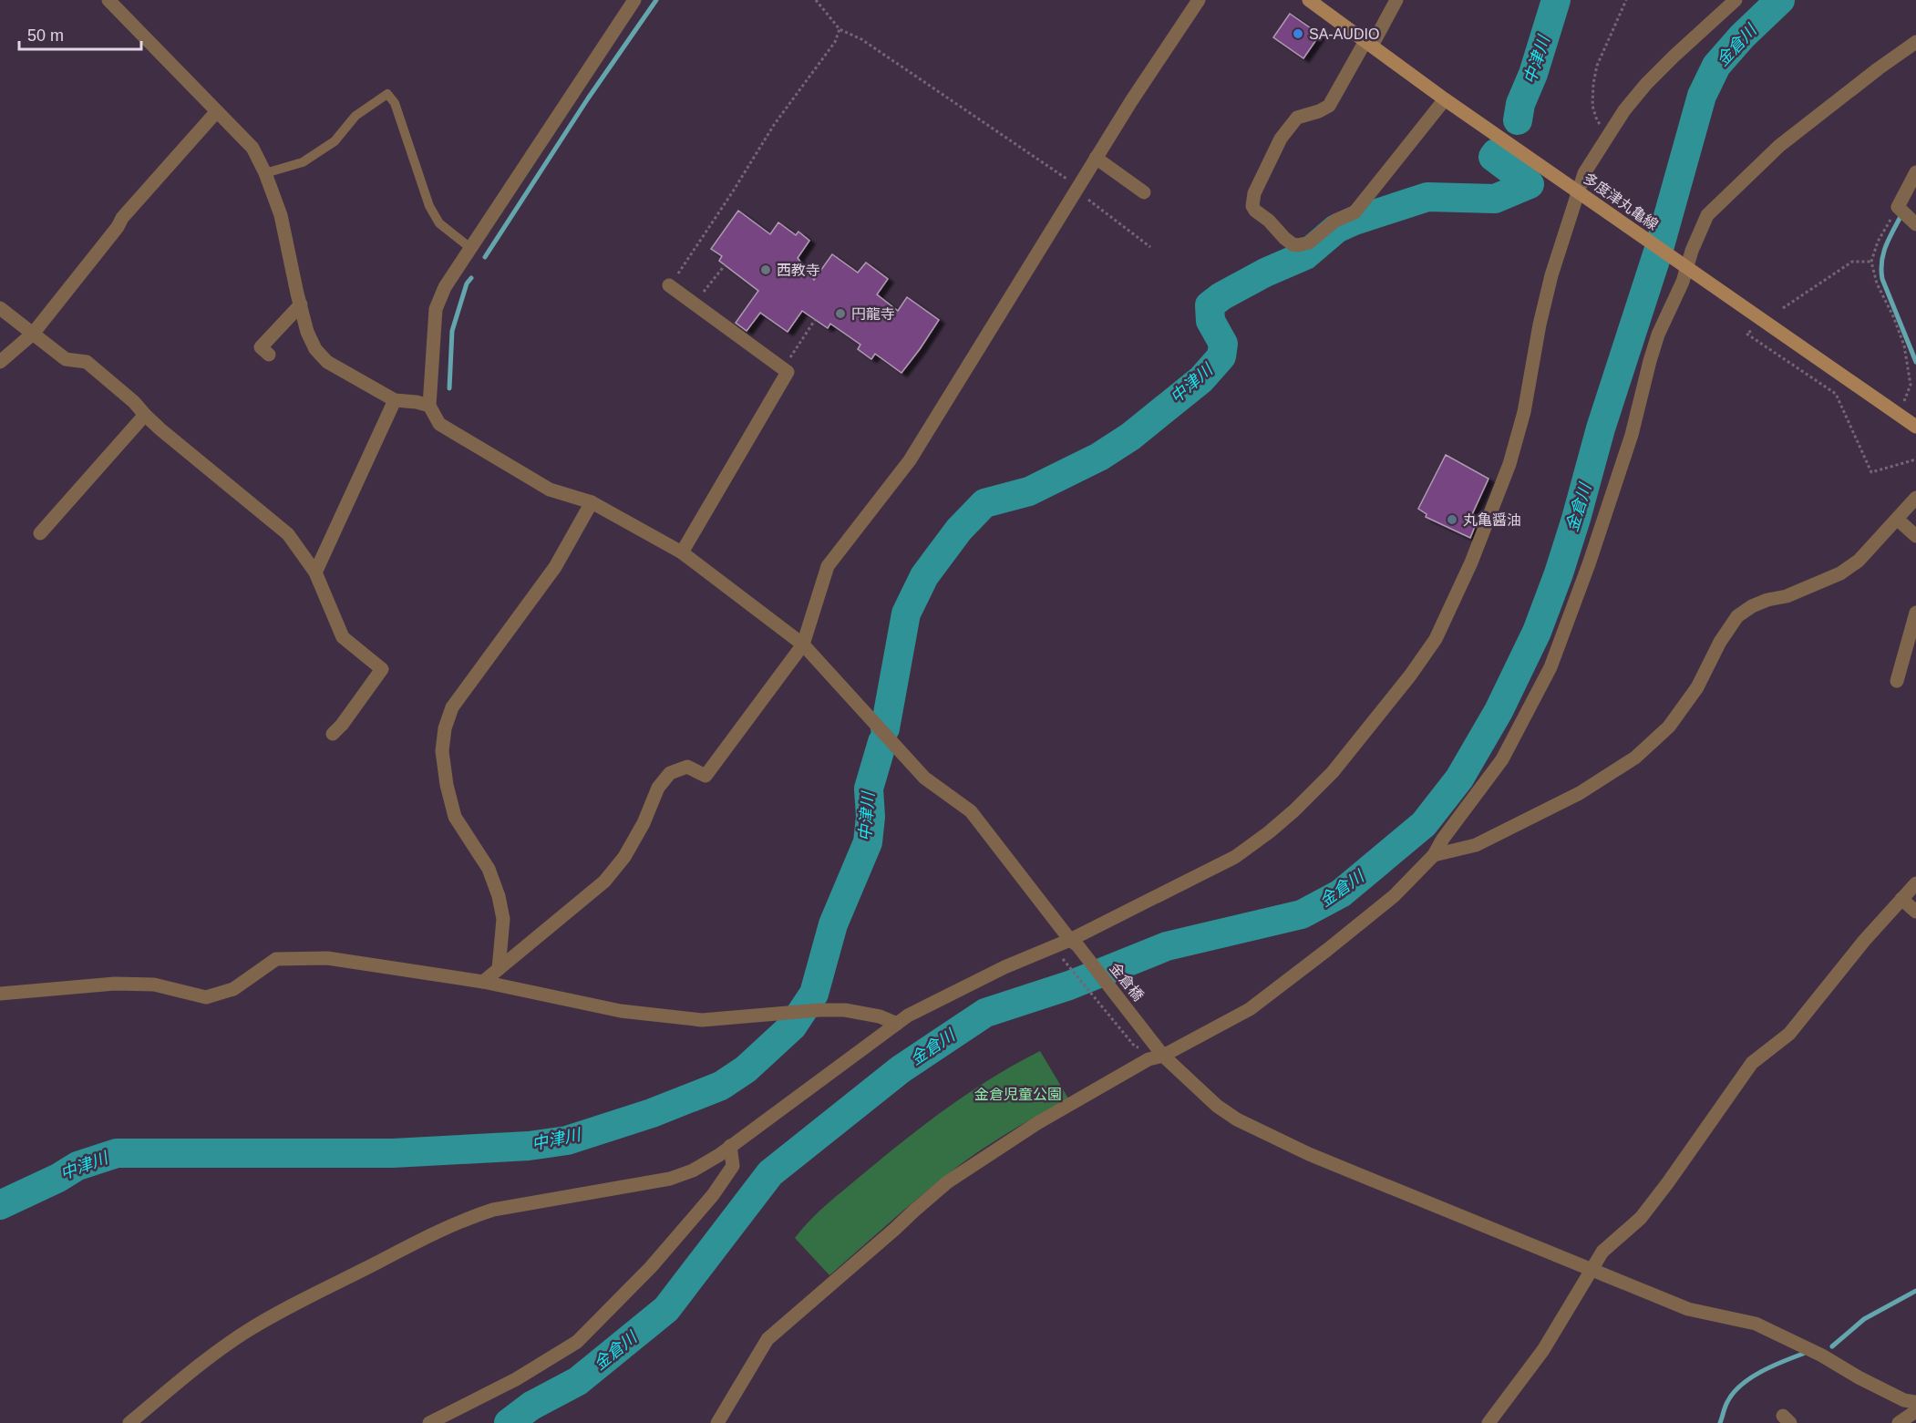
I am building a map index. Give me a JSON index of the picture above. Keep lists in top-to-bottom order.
{
  "streets": {
    "main road": ["多度津丸亀線"],
    "street": ["金倉橋"]
  },
  "water": ["金倉川", "中津川"],
  "parks": ["金倉児童公園"],
  "places": [
    "SA-AUDIO",
    "西教寺",
    "円龍寺",
    "丸亀醤油"
  ],
  "scale_bar": "50 m"
}
